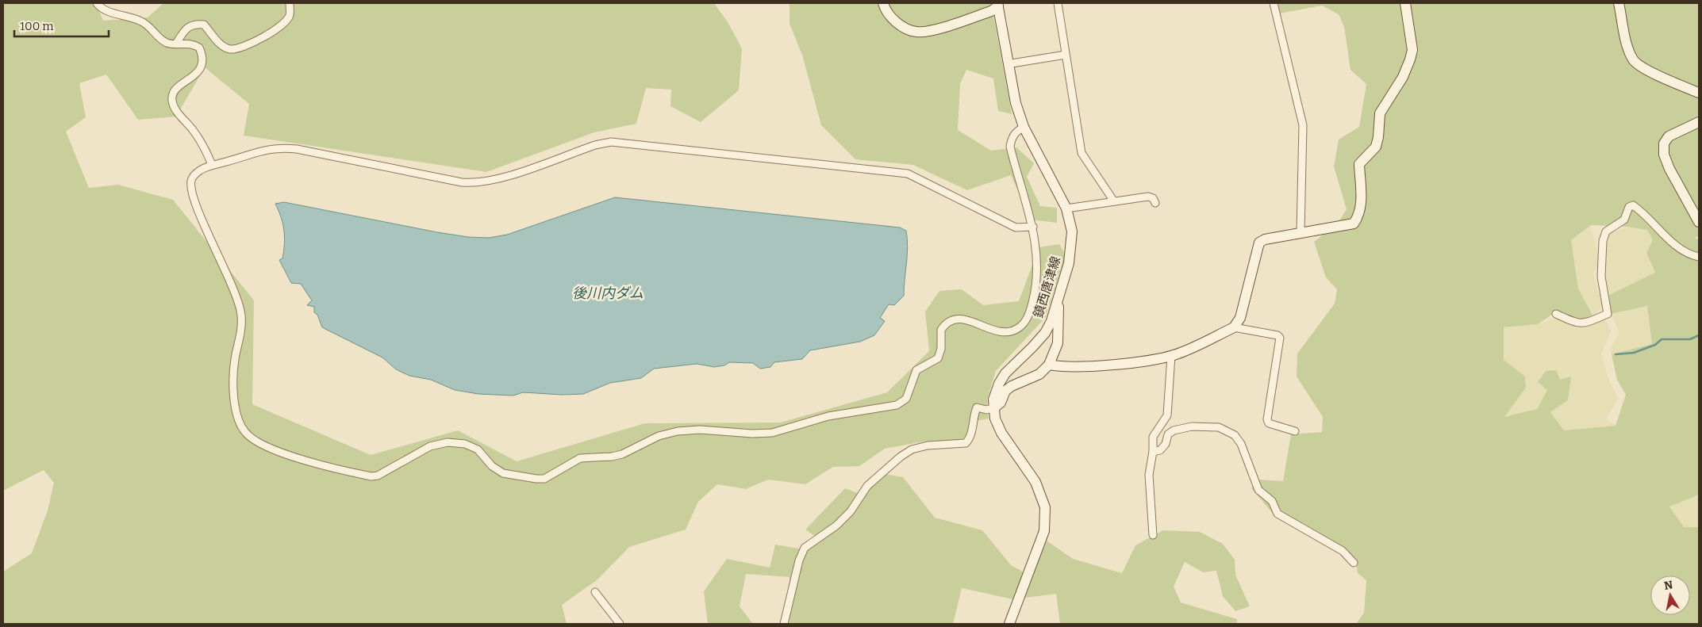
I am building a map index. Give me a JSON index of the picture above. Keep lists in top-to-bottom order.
{
  "streets": {
    "street": ["鎮西唐津線"]
  },
  "water": ["後川内ダム"],
  "scale_bar": "100 m",
  "north": "top"
}
